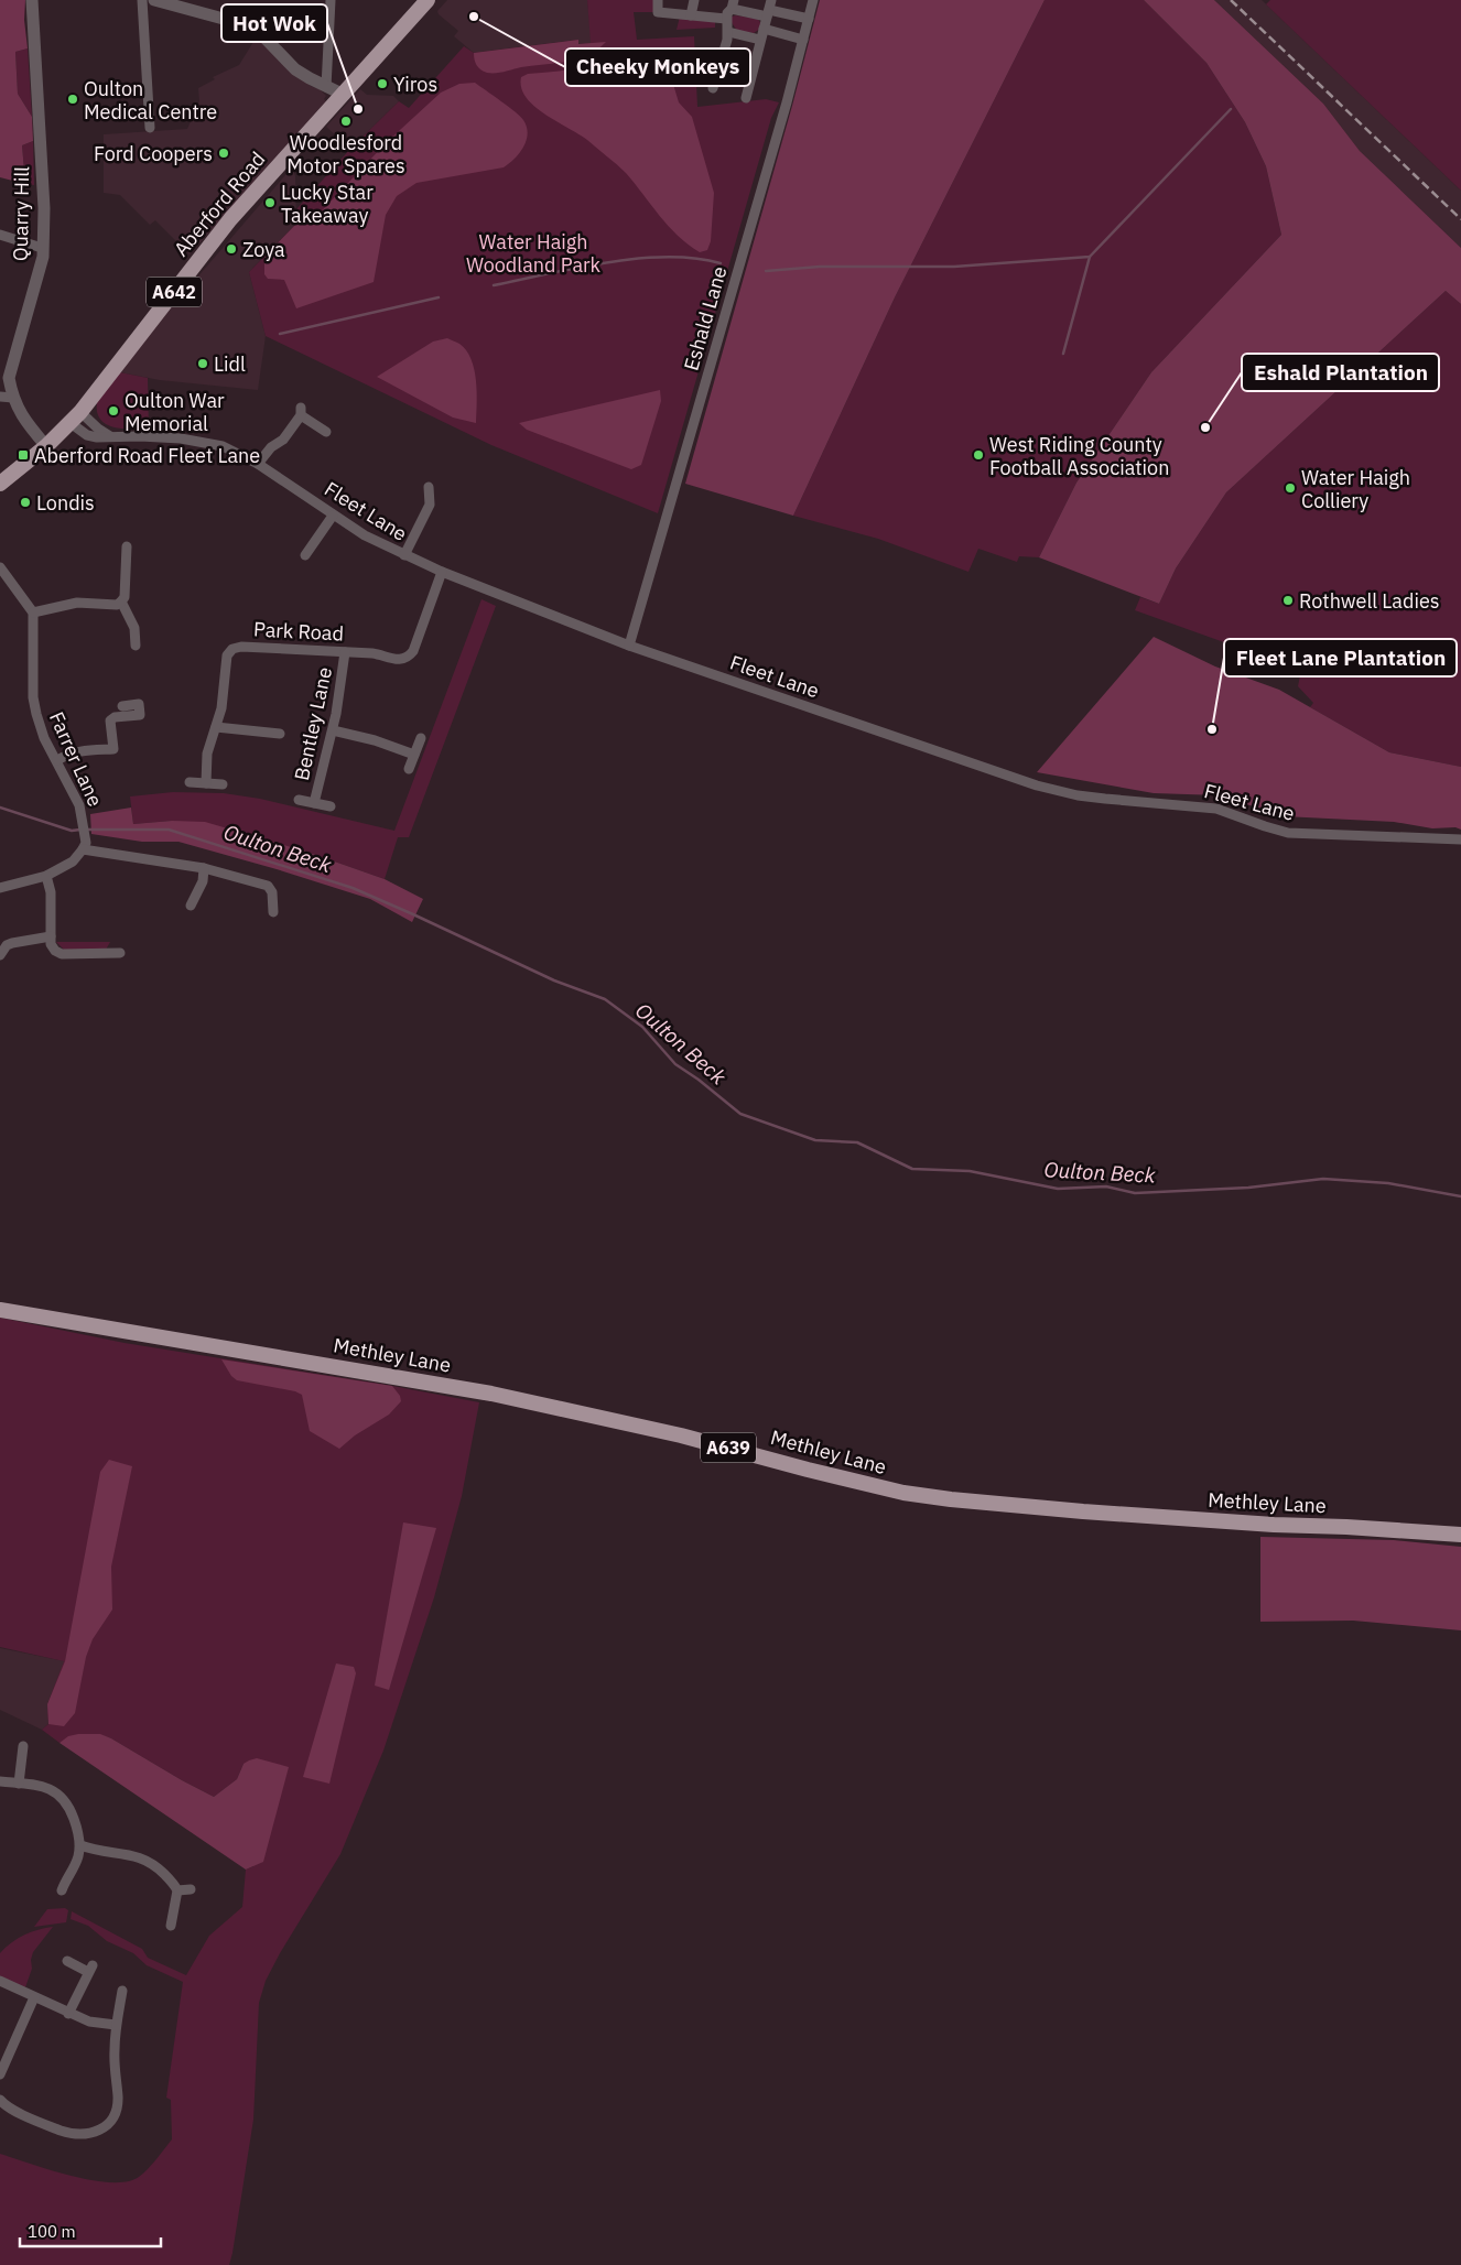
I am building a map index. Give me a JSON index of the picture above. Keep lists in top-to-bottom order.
{
  "streets": {
    "main road": [
      "Aberford Road",
      "A642",
      "Methley Lane",
      "A639"
    ],
    "street": [
      "Quarry Hill",
      "Eshald Lane",
      "Fleet Lane",
      "Park Road",
      "Bentley Lane",
      "Farrer Lane"
    ]
  },
  "crossings": [
    ["Aberford Road", "Quarry Hill"],
    ["Aberford Road", "Fleet Lane"],
    ["Eshald Lane", "Fleet Lane"],
    ["Fleet Lane", "Park Road"],
    ["Park Road", "Bentley Lane"]
  ],
  "water": ["Oulton Beck"],
  "parks": ["Water Haigh Woodland Park"],
  "places": {
    "other": [
      "Cheeky Monkeys",
      "Yiros",
      "Oulton Medical Centre",
      "Hot Wok",
      "Woodlesford Motor Spares",
      "Ford Coopers",
      "Lucky Star Takeaway",
      "Zoya",
      "Lidl",
      "Oulton War Memorial",
      "Eshald Plantation",
      "West Riding County Football Association",
      "Water Haigh Colliery",
      "Londis",
      "Rothwell Ladies",
      "Fleet Lane Plantation"
    ],
    "transit": ["Aberford Road Fleet Lane"]
  },
  "scale_bar": "100 m"
}
